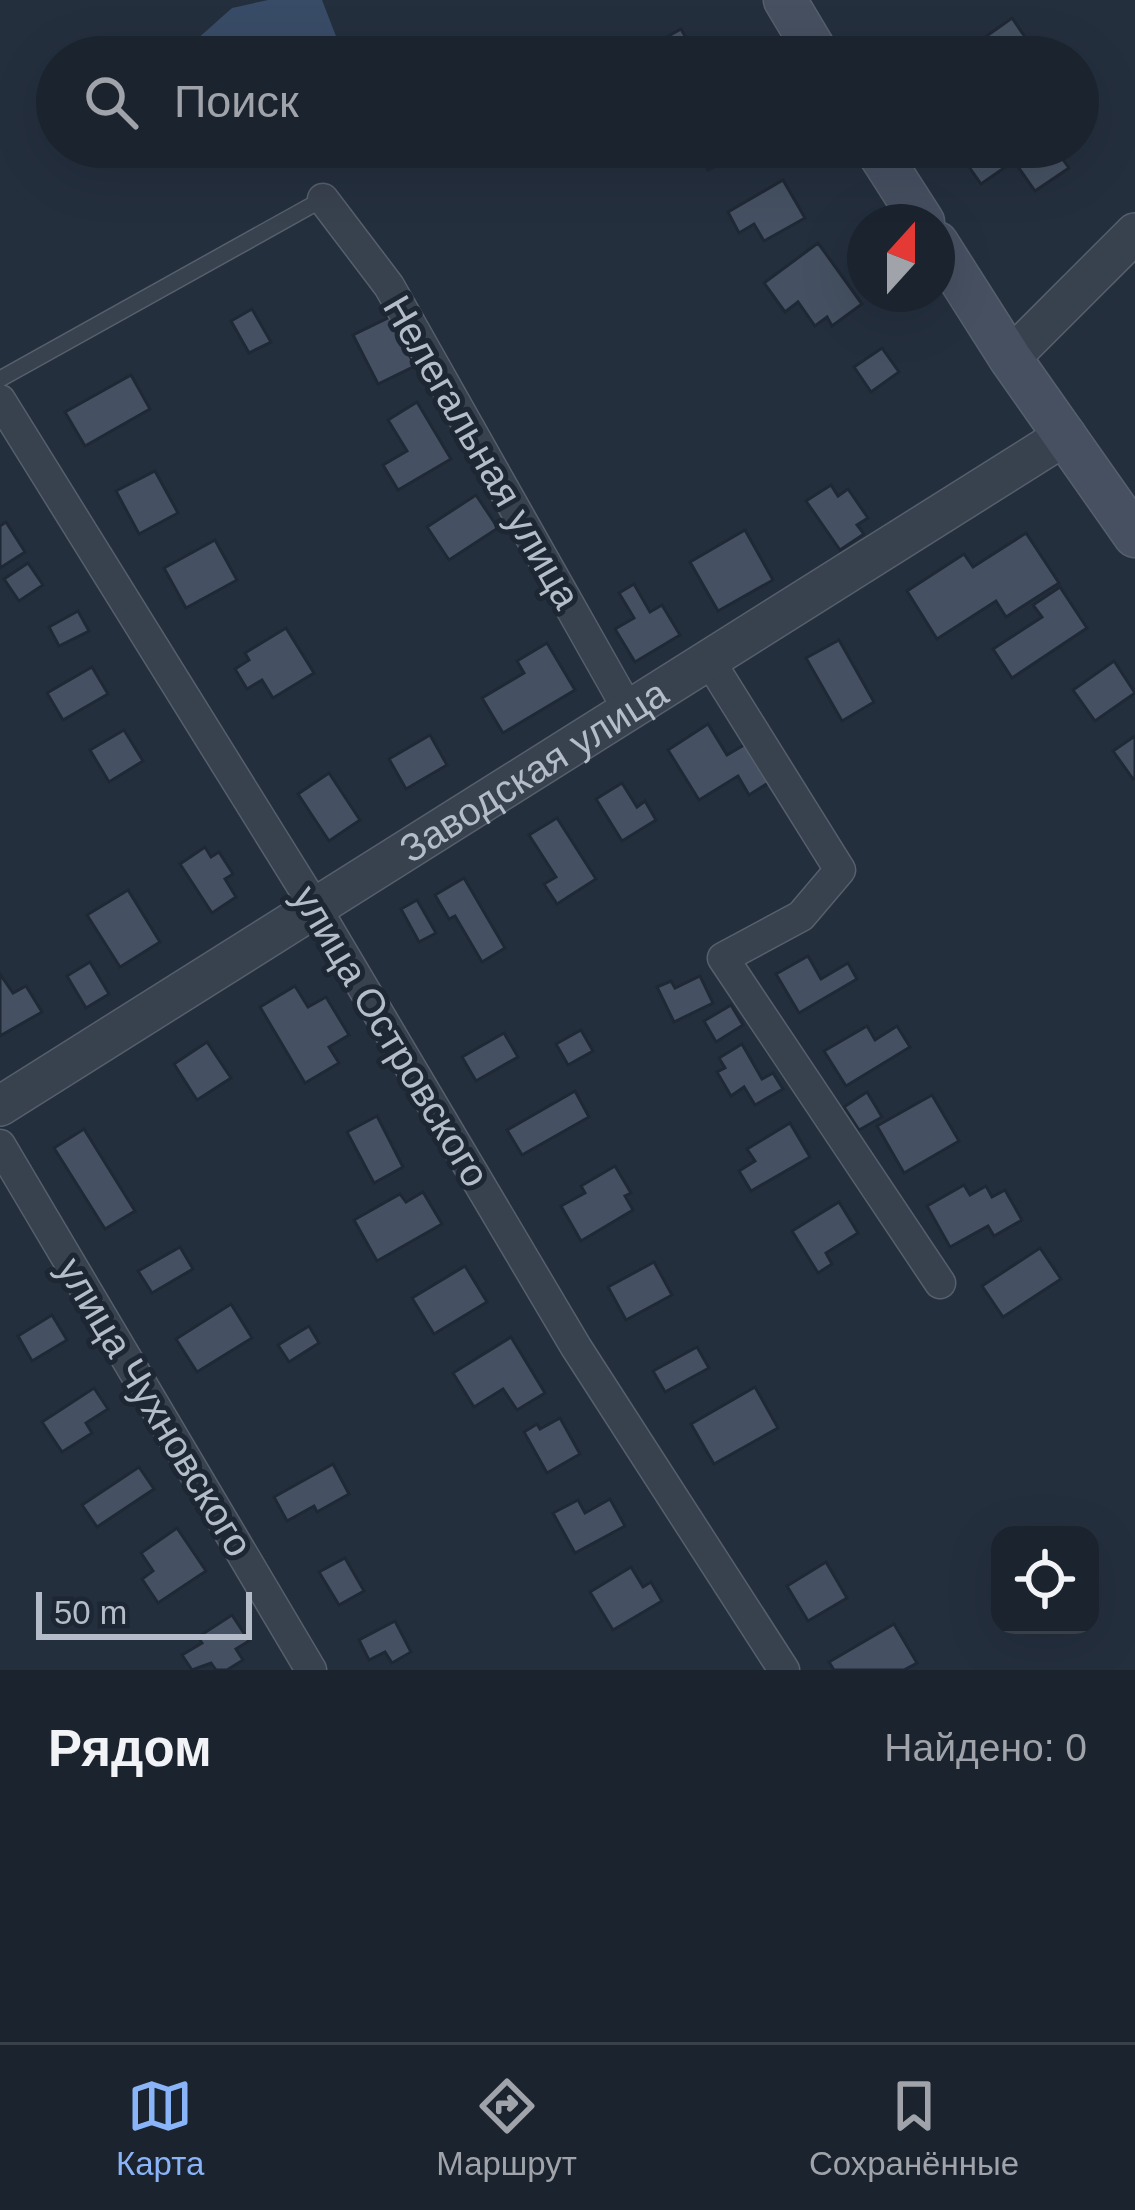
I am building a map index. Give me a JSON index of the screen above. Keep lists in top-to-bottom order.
{
  "streets": {
    "street": [
      "Нелегальная улица",
      "Заводская улица",
      "улица Островского",
      "улица Чухновского"
    ]
  },
  "crossings": [
    ["Нелегальная улица", "Заводская улица"],
    ["Заводская улица", "улица Островского"]
  ],
  "scale_bar": "50 m",
  "north": "top",
  "page": {
    "search": "Поиск",
    "scale": "50 m",
    "heading": ["Рядом", "Найдено: 0"],
    "nav": ["Карта", "Маршрут", "Сохранённые"]
  }
}
